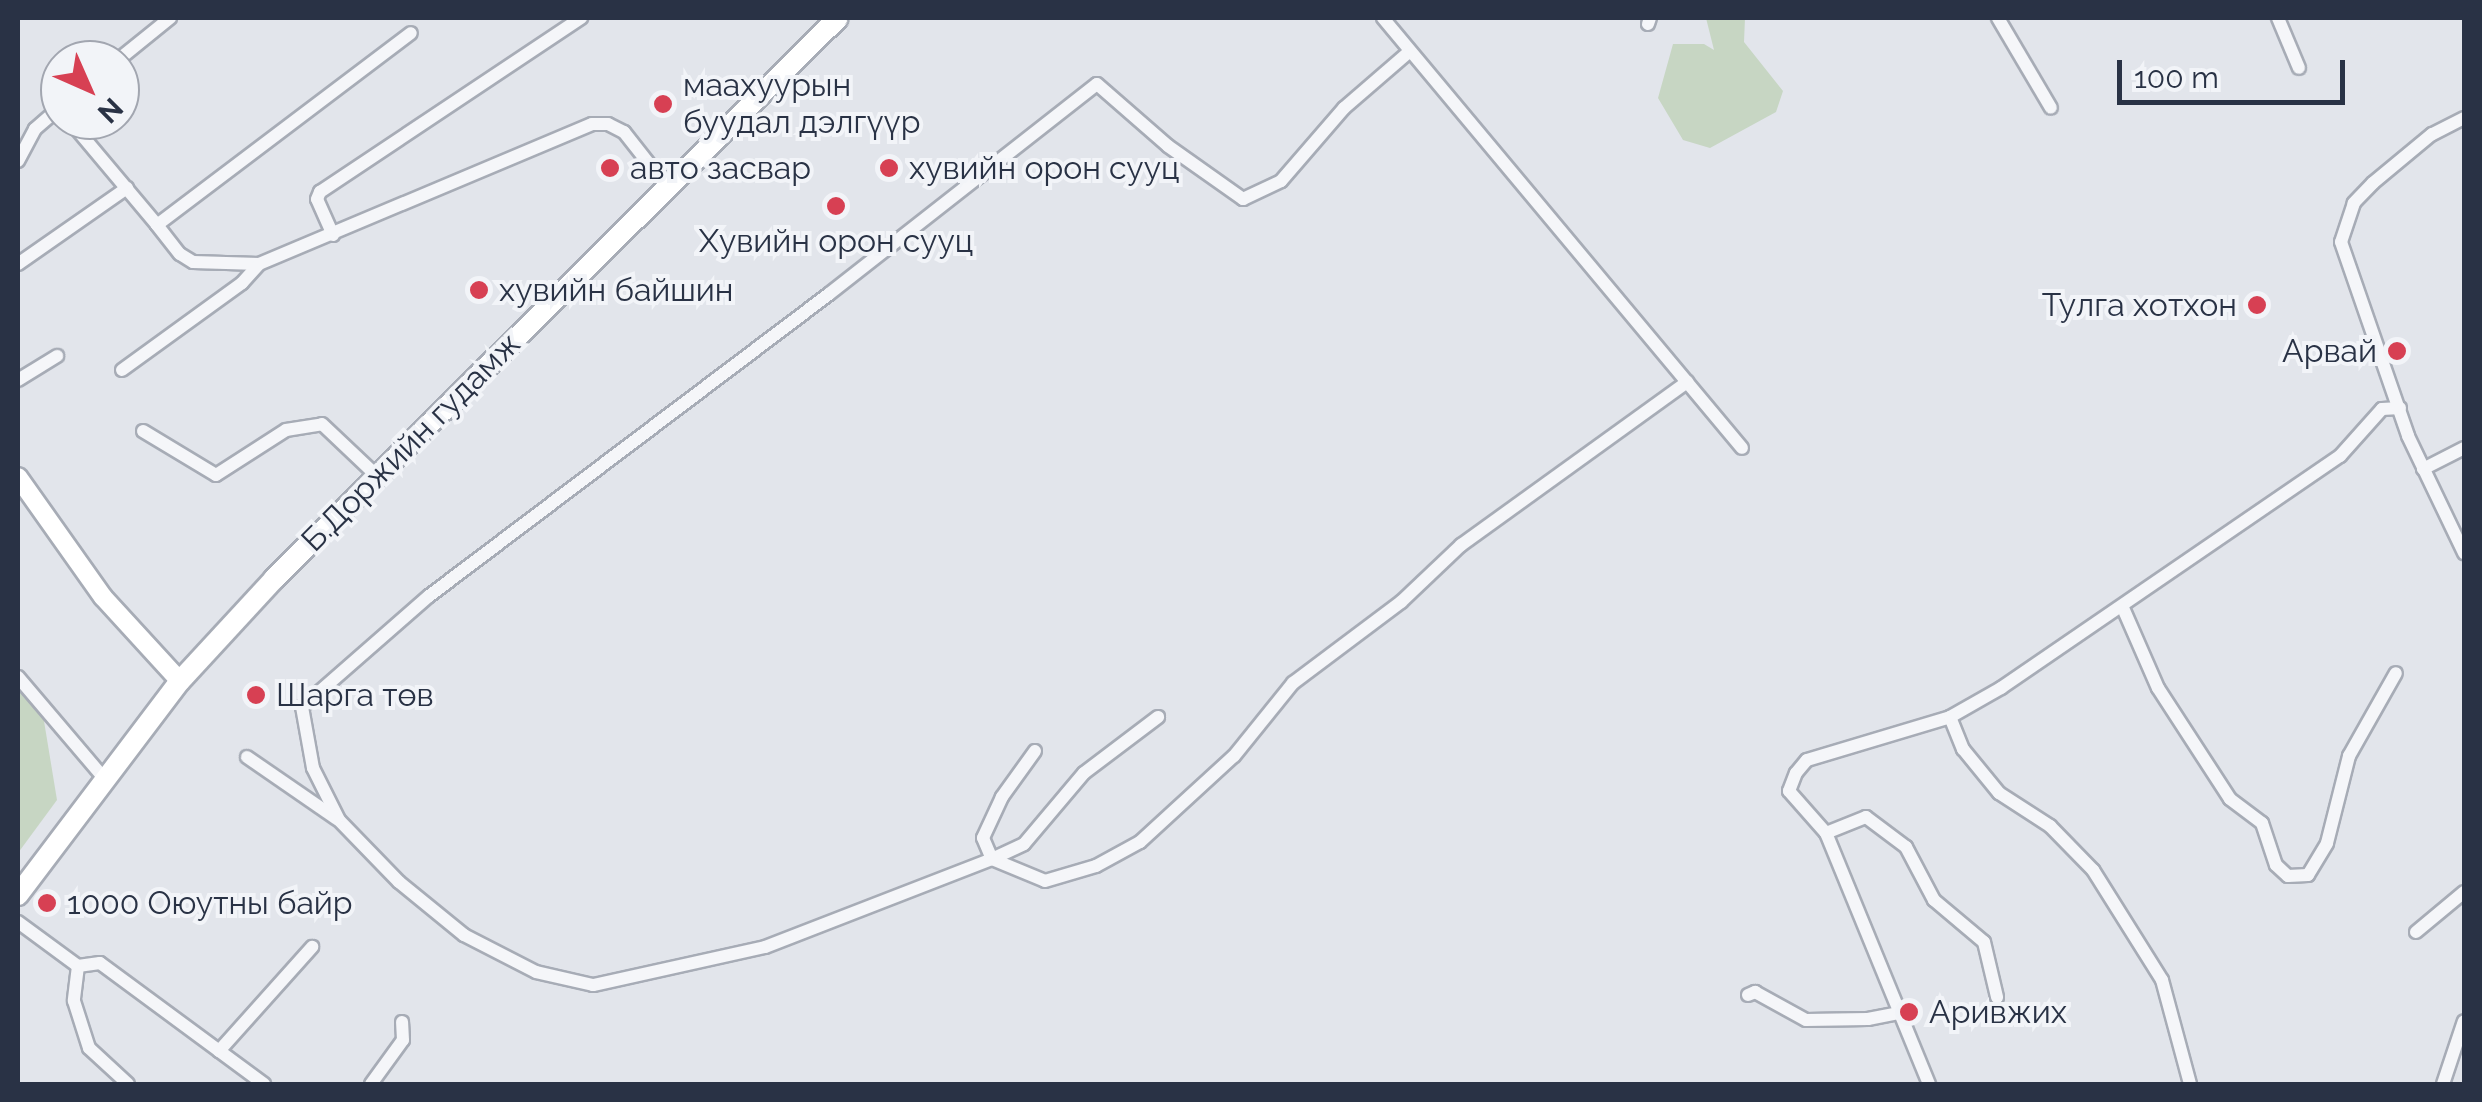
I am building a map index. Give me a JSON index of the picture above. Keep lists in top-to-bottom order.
{
  "streets": {
    "main road": ["Б.Доржийн гудамж"]
  },
  "places": [
    "маахуурын буудал дэлгүүр",
    "авто засвар",
    "хувийн орон сууц",
    "Хувийн орон сууц",
    "хувийн байшин",
    "Тулга хотхон",
    "Арвай",
    "Шарга төв",
    "1000 Оюутны байр",
    "Аривжих"
  ],
  "scale_bar": "100 m",
  "north": "bottom right"
}
